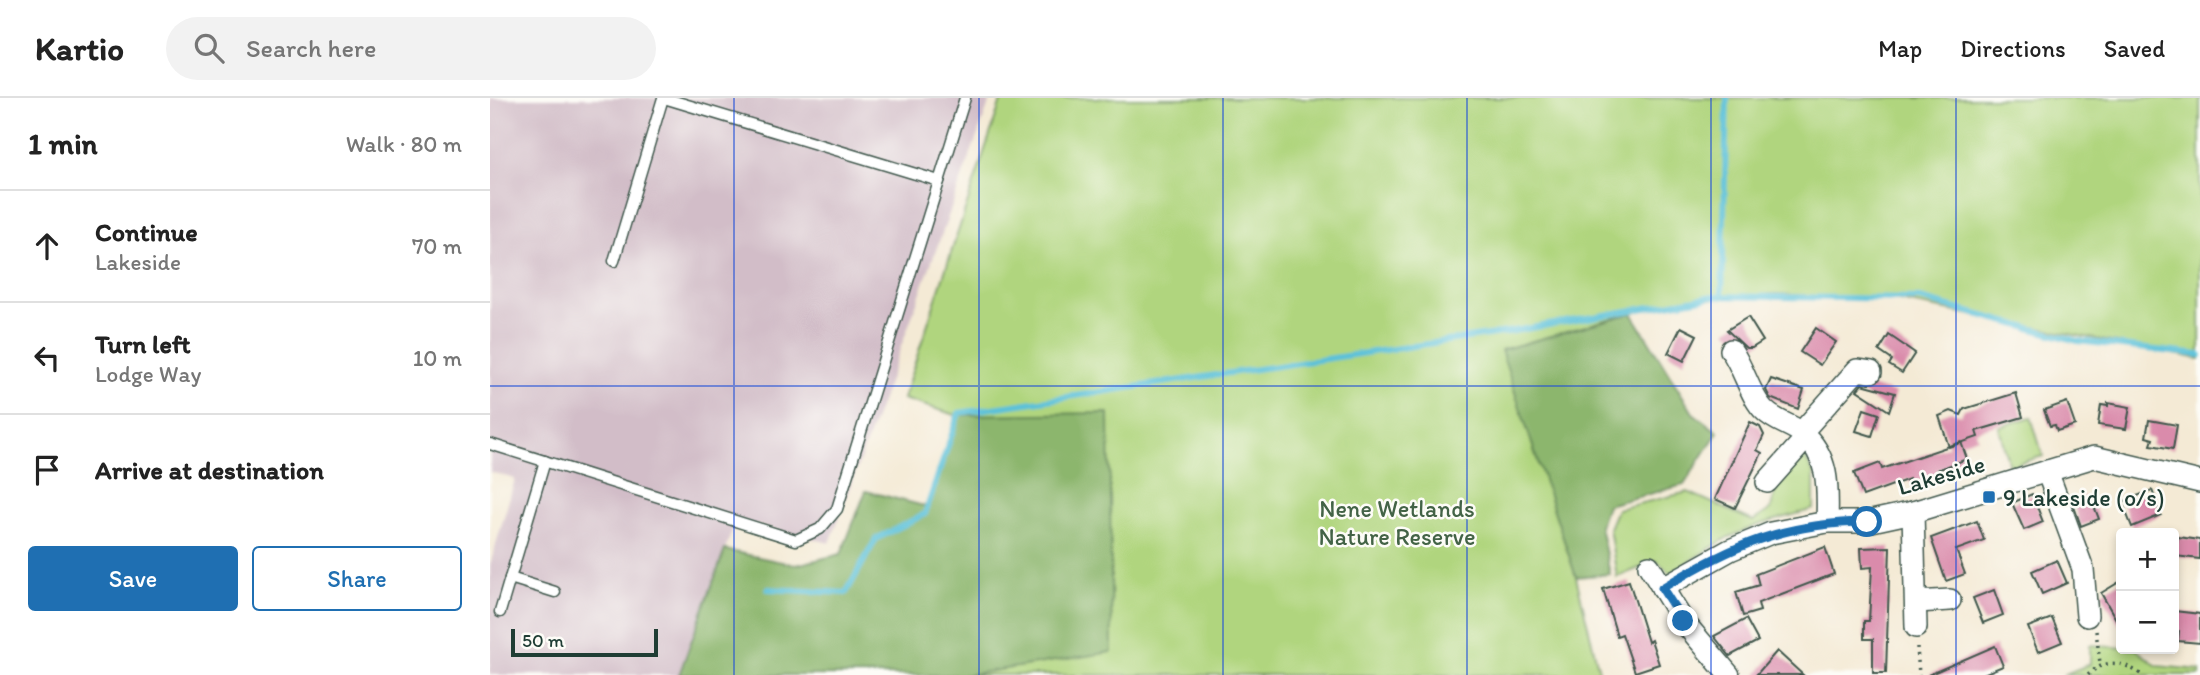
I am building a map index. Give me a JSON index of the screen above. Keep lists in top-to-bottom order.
{
  "streets": {
    "street": ["Lakeside"]
  },
  "parks": ["Nene Wetlands Nature Reserve"],
  "places": {
    "transit": ["9 Lakeside (o/s)"]
  },
  "scale_bar": "50 m",
  "page": {
    "header": "Kartio",
    "search": "Search here",
    "nav": ["Map", "Directions", "Saved"],
    "heading": ["1 min", "Walk · 80 m"],
    "list": [
      ["Continue", "Lakeside", "70 m"],
      ["Turn left", "Lodge Way", "10 m"],
      "Arrive at destination"
    ],
    "buttons": ["Save", "Share"],
    "map_buttons": ["+", "−"],
    "scale": "50 m"
  }
}
